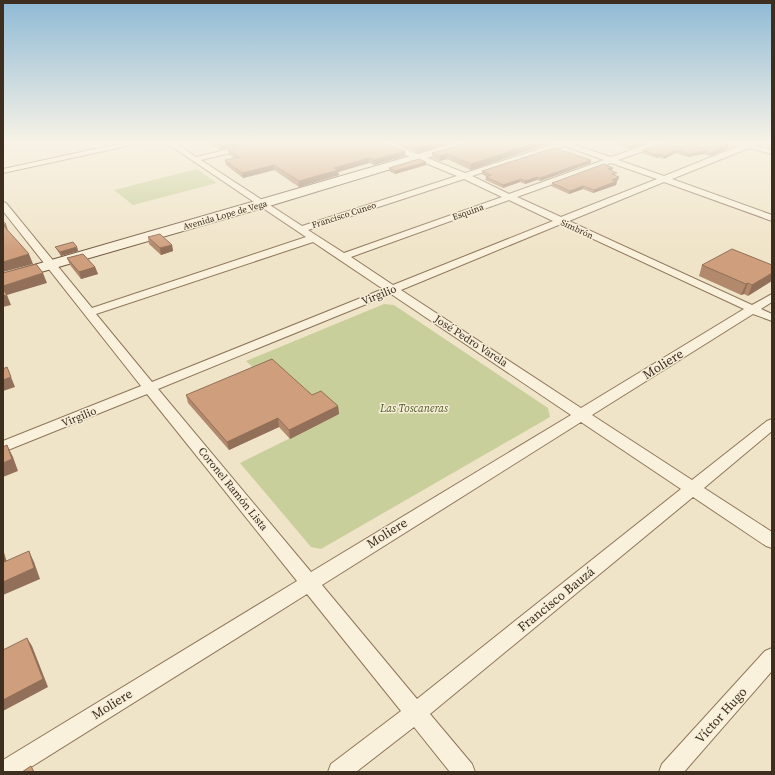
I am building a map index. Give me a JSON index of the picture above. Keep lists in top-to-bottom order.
{
  "streets": {
    "main road": ["Avenida Lope de Vega"],
    "street": [
      "Esquina",
      "Francisco Cuneo",
      "Simbrón",
      "Virgilio",
      "José Pedro Varela",
      "Moliere",
      "Coronel Ramón Lista",
      "Francisco Bauzá",
      "Víctor Hugo"
    ]
  },
  "crossings": [
    ["Esquina", "Simbrón"],
    ["Esquina", "José Pedro Varela"],
    ["Avenida Lope de Vega", "José Pedro Varela"],
    ["Avenida Lope de Vega", "Coronel Ramón Lista"],
    ["Francisco Cuneo", "José Pedro Varela"],
    ["Francisco Cuneo", "Coronel Ramón Lista"],
    ["Simbrón", "Virgilio"],
    ["Simbrón", "Moliere"],
    ["Virgilio", "José Pedro Varela"],
    ["Virgilio", "Coronel Ramón Lista"],
    ["José Pedro Varela", "Moliere"],
    ["José Pedro Varela", "Francisco Bauzá"],
    ["Moliere", "Coronel Ramón Lista"],
    ["Coronel Ramón Lista", "Francisco Bauzá"]
  ],
  "parks": ["Las Toscaneras"]
}
